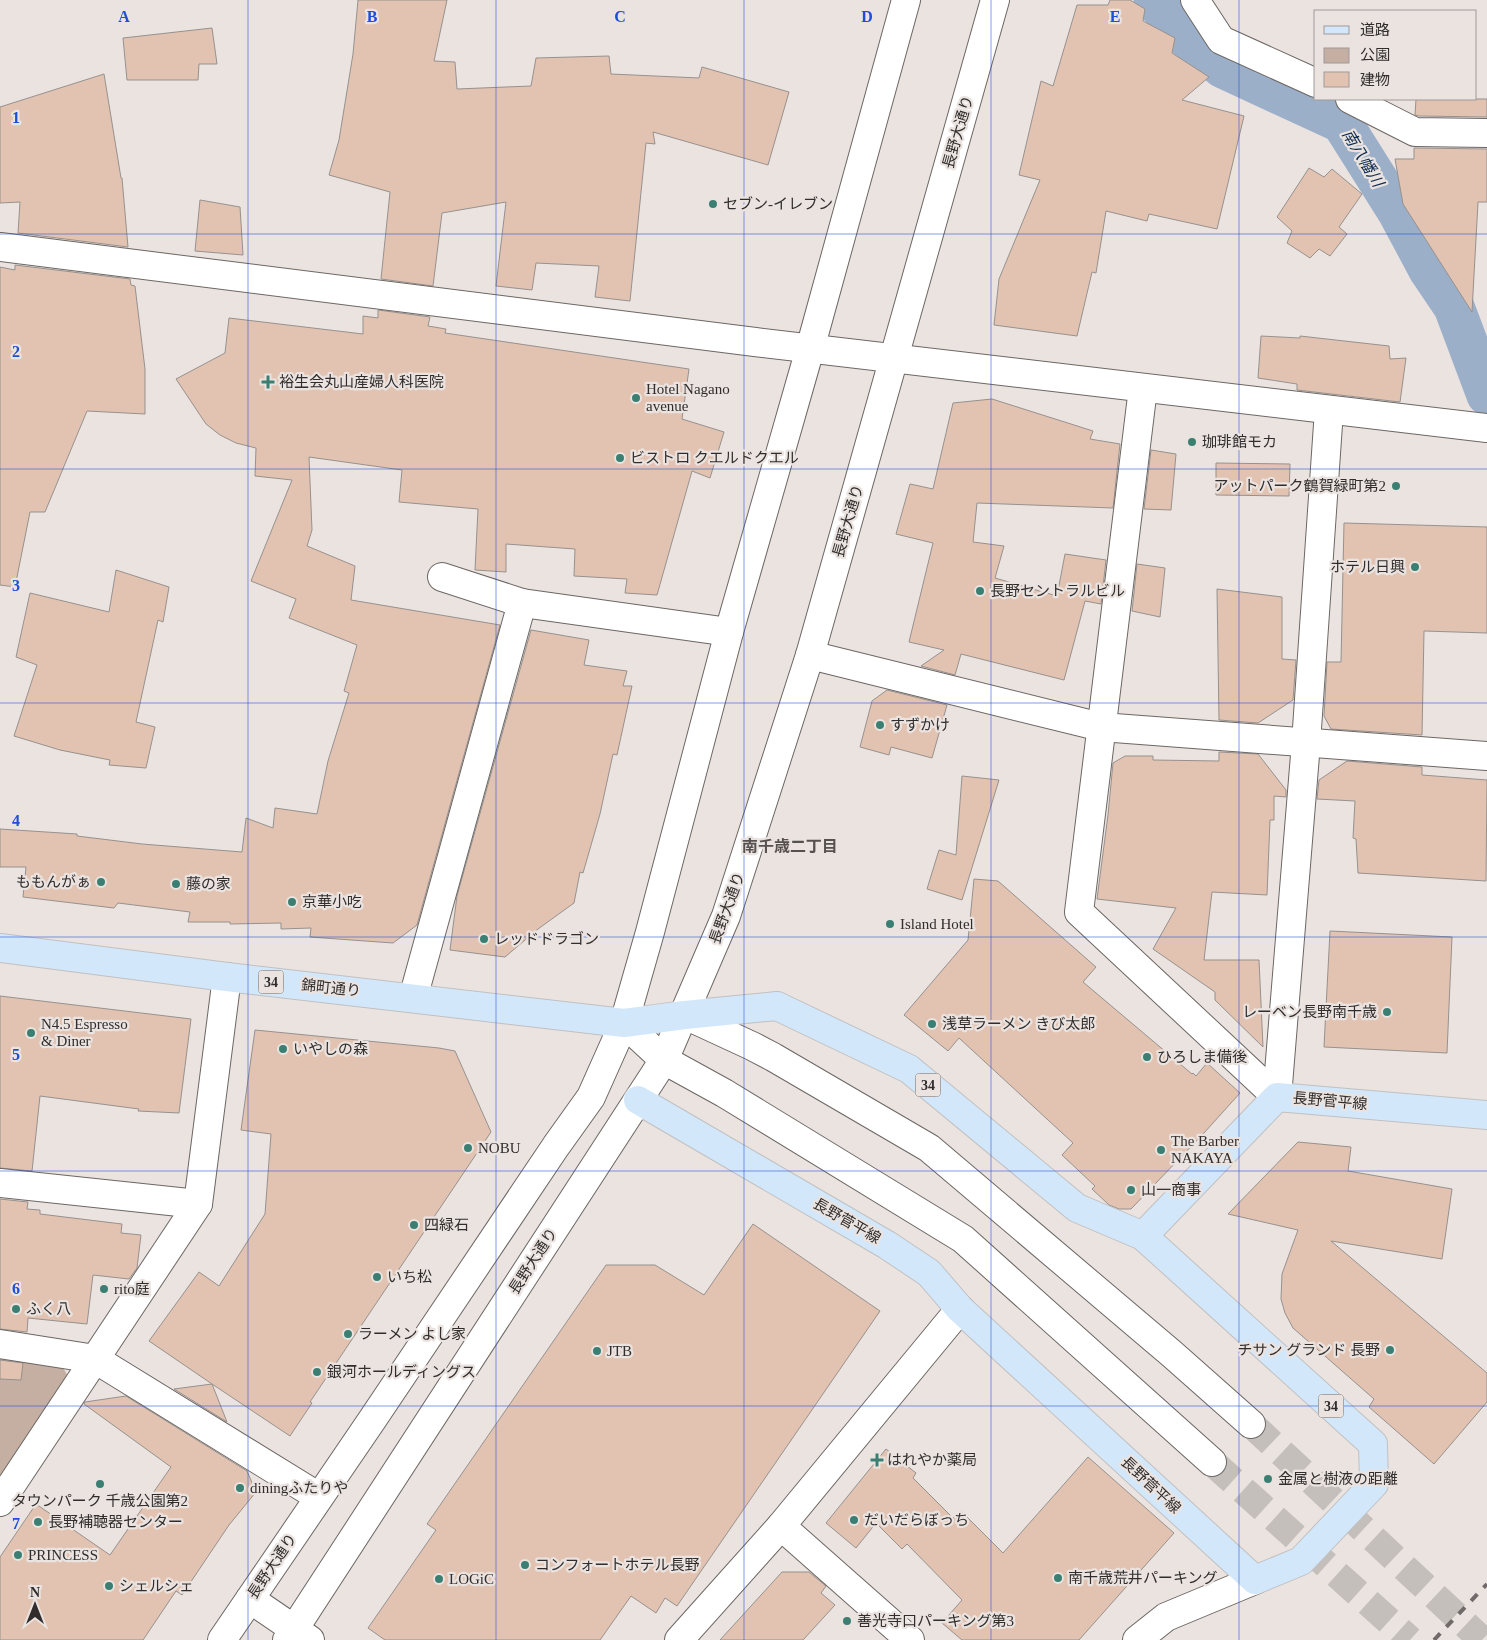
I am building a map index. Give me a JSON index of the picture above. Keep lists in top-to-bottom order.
{
  "streets": {
    "main road": ["34", "錦町通り", "長野菅平線"],
    "street": ["長野大通り"]
  },
  "crossings": [
    ["長野大通り", "34"],
    ["長野大通り", "錦町通り"],
    ["長野大通り", "長野菅平線"],
    ["34", "錦町通り"],
    ["34", "長野菅平線"]
  ],
  "districts": ["南千歳二丁目"],
  "water": ["南八幡川"],
  "places": {
    "other": [
      "セブン-イレブン",
      "Hotel Nagano avenue",
      "珈琲館モカ",
      "ビストロ クエルドクエル",
      "アットパーク鶴賀緑町第2",
      "ホテル日興",
      "長野セントラルビル",
      "すずかけ",
      "ももんがぁ",
      "藤の家",
      "京華小吃",
      "Island Hotel",
      "レッドドラゴン",
      "レーベン長野南千歳",
      "浅草ラーメン きび太郎",
      "N4.5 Espresso & Diner",
      "いやしの森",
      "ひろしま備後",
      "NOBU",
      "The Barber NAKAYA",
      "山一商事",
      "四緑石",
      "いち松",
      "rito庭",
      "ふく八",
      "ラーメン よし家",
      "チサン グランド 長野",
      "JTB",
      "銀河ホールディングス",
      "金属と樹液の距離",
      "タウンパーク 千歳公園第2",
      "diningふたりや",
      "だいだらぼっち",
      "長野補聴器センター",
      "PRINCESS",
      "コンフォートホテル長野",
      "南千歳荒井パーキング",
      "LOGiC",
      "シェルシェ",
      "善光寺口パーキング第3"
    ],
    "health": ["裕生会丸山産婦人科医院", "はれやか薬局"]
  },
  "legend": ["道路", "公園", "建物"],
  "north": "top",
  "grid": {
    "columns": [
      "A",
      "B",
      "C",
      "D",
      "E"
    ],
    "rows": [
      "1",
      "2",
      "3",
      "4",
      "5",
      "6",
      "7"
    ]
  }
}
